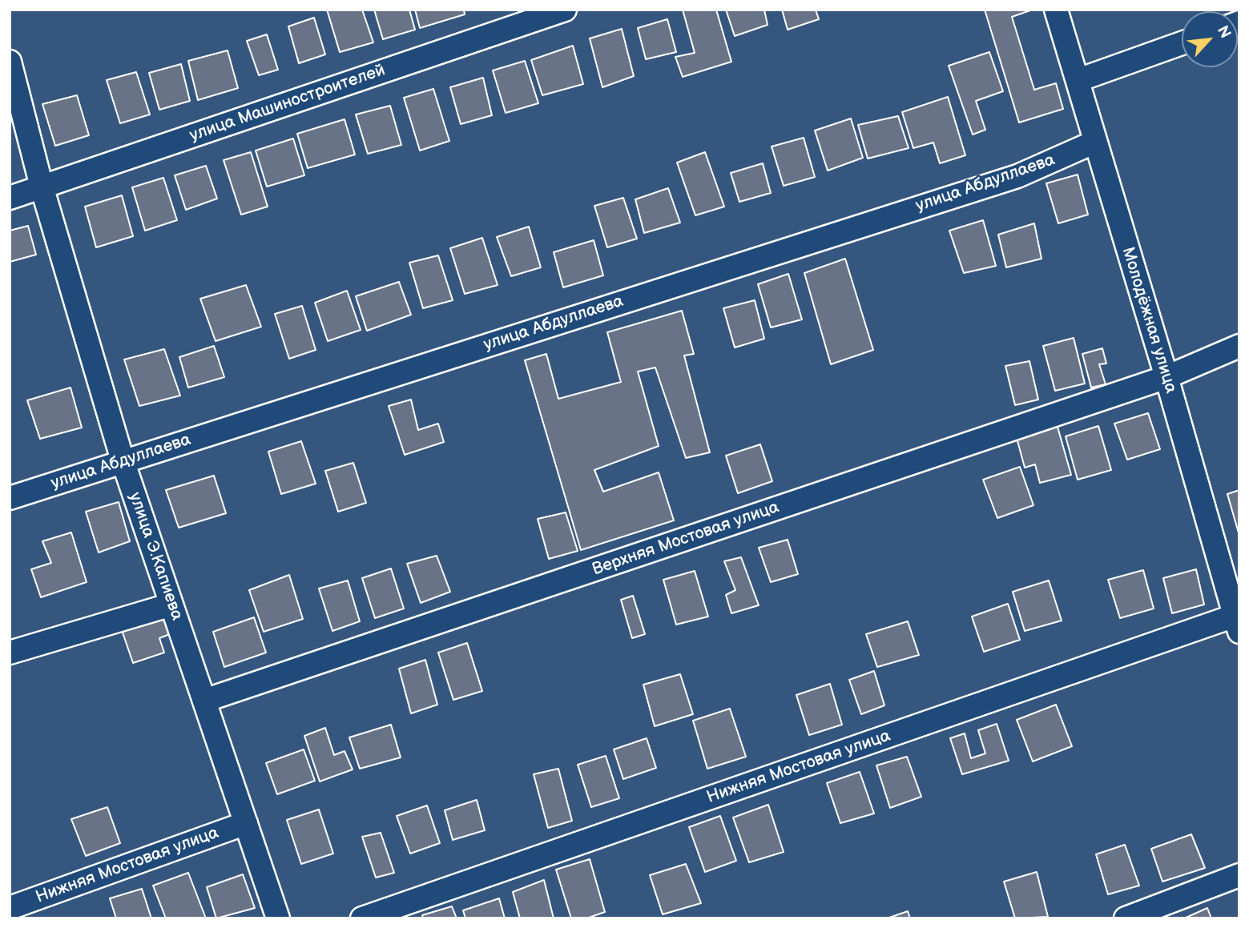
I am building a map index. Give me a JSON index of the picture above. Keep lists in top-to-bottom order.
{
  "streets": {
    "street": [
      "улица Машиностроителей",
      "улица Абдуллаева",
      "Молодёжная улица",
      "Верхняя Мостовая улица",
      "улица Э.Капиева",
      "Нижняя Мостовая улица"
    ]
  },
  "crossings": [
    ["улица Машиностроителей", "улица Э.Капиева"],
    ["улица Абдуллаева", "Молодёжная улица"],
    ["улица Абдуллаева", "улица Э.Капиева"],
    ["Молодёжная улица", "Верхняя Мостовая улица"],
    ["Молодёжная улица", "Нижняя Мостовая улица"],
    ["Верхняя Мостовая улица", "улица Э.Капиева"],
    ["улица Э.Капиева", "Нижняя Мостовая улица"]
  ],
  "north": "top right"
}
